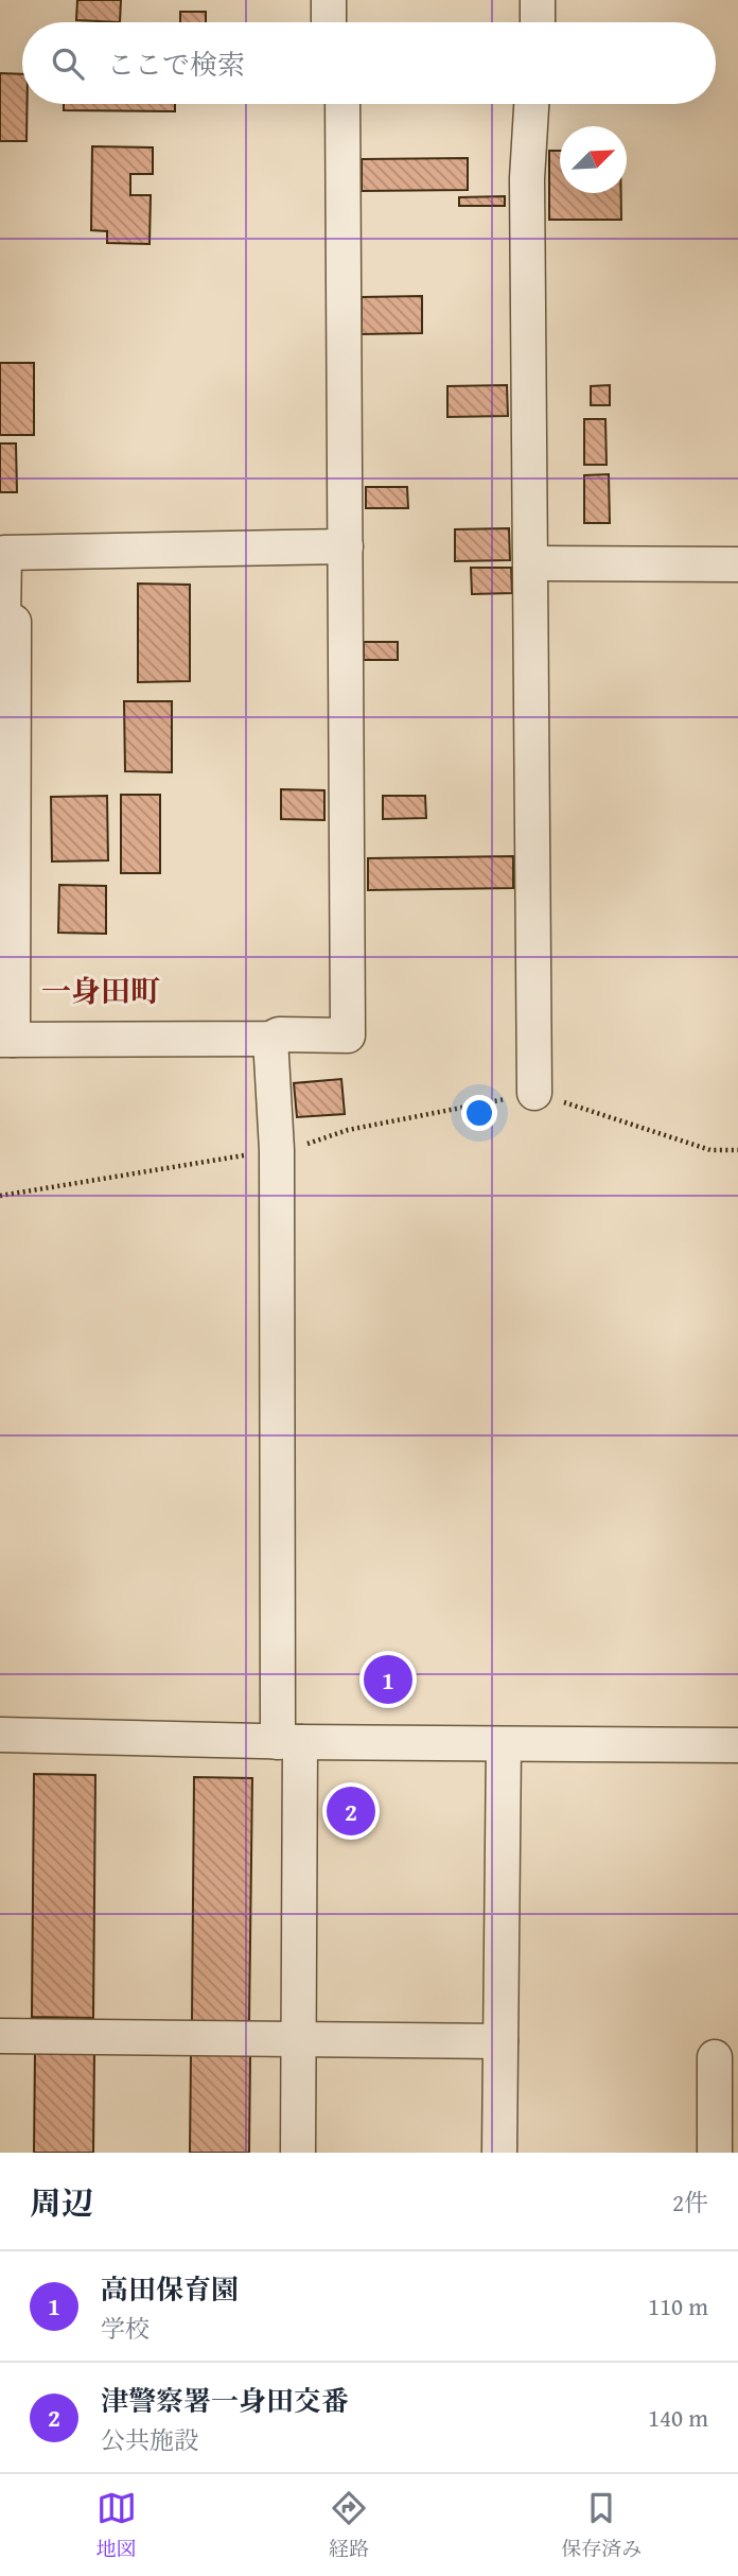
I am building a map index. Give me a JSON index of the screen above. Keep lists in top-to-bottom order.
{
  "districts": ["一身田町"],
  "north": "top right",
  "page": {
    "search": "ここで検索",
    "pins": ["1", "2"],
    "heading": ["周辺", "2件"],
    "list": [
      {
        "mark": "1",
        "name": "高田保育園",
        "note": "学校",
        "value": "110 m"
      },
      {
        "mark": "2",
        "name": "津警察署一身田交番",
        "note": "公共施設",
        "value": "140 m"
      }
    ],
    "nav": ["地図", "経路", "保存済み"]
  }
}
